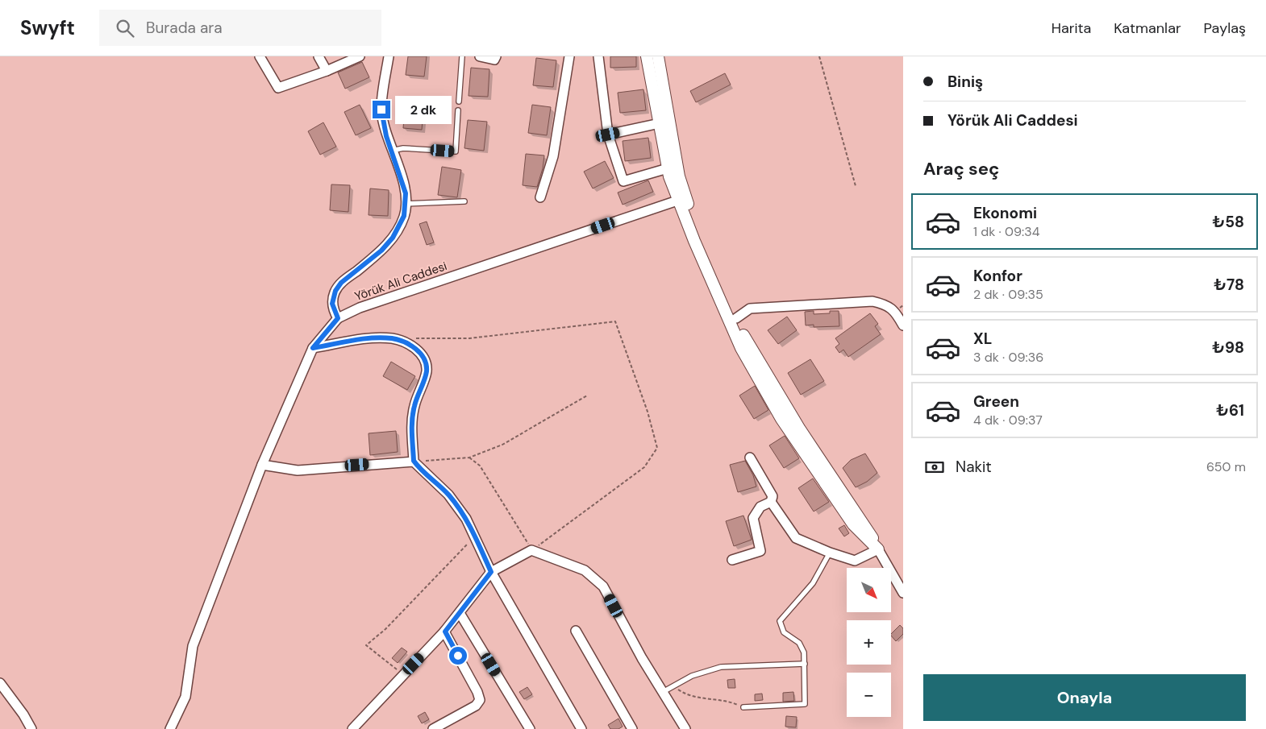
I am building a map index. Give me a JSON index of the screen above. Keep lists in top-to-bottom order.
{
  "streets": {
    "street": ["Yörük Ali Caddesi"]
  },
  "north": "bottom right",
  "page": {
    "header": "Swyft",
    "search": "Burada ara",
    "nav": ["Harita", "Katmanlar", "Paylaş"],
    "banner": ["Biniş", "Yörük Ali Caddesi"],
    "bubble": "2 dk",
    "heading": "Araç seç",
    "list": [
      {
        "name": "Ekonomi",
        "note": "1 dk · 09:34",
        "value": "₺58"
      },
      {
        "name": "Konfor",
        "note": "2 dk · 09:35",
        "value": "₺78"
      },
      {
        "name": "XL",
        "note": "3 dk · 09:36",
        "value": "₺98"
      },
      {
        "name": "Green",
        "note": "4 dk · 09:37",
        "value": "₺61"
      }
    ],
    "pay": ["Nakit", "650 m"],
    "map_buttons": ["+", "−"],
    "buttons": "Onayla"
  }
}
